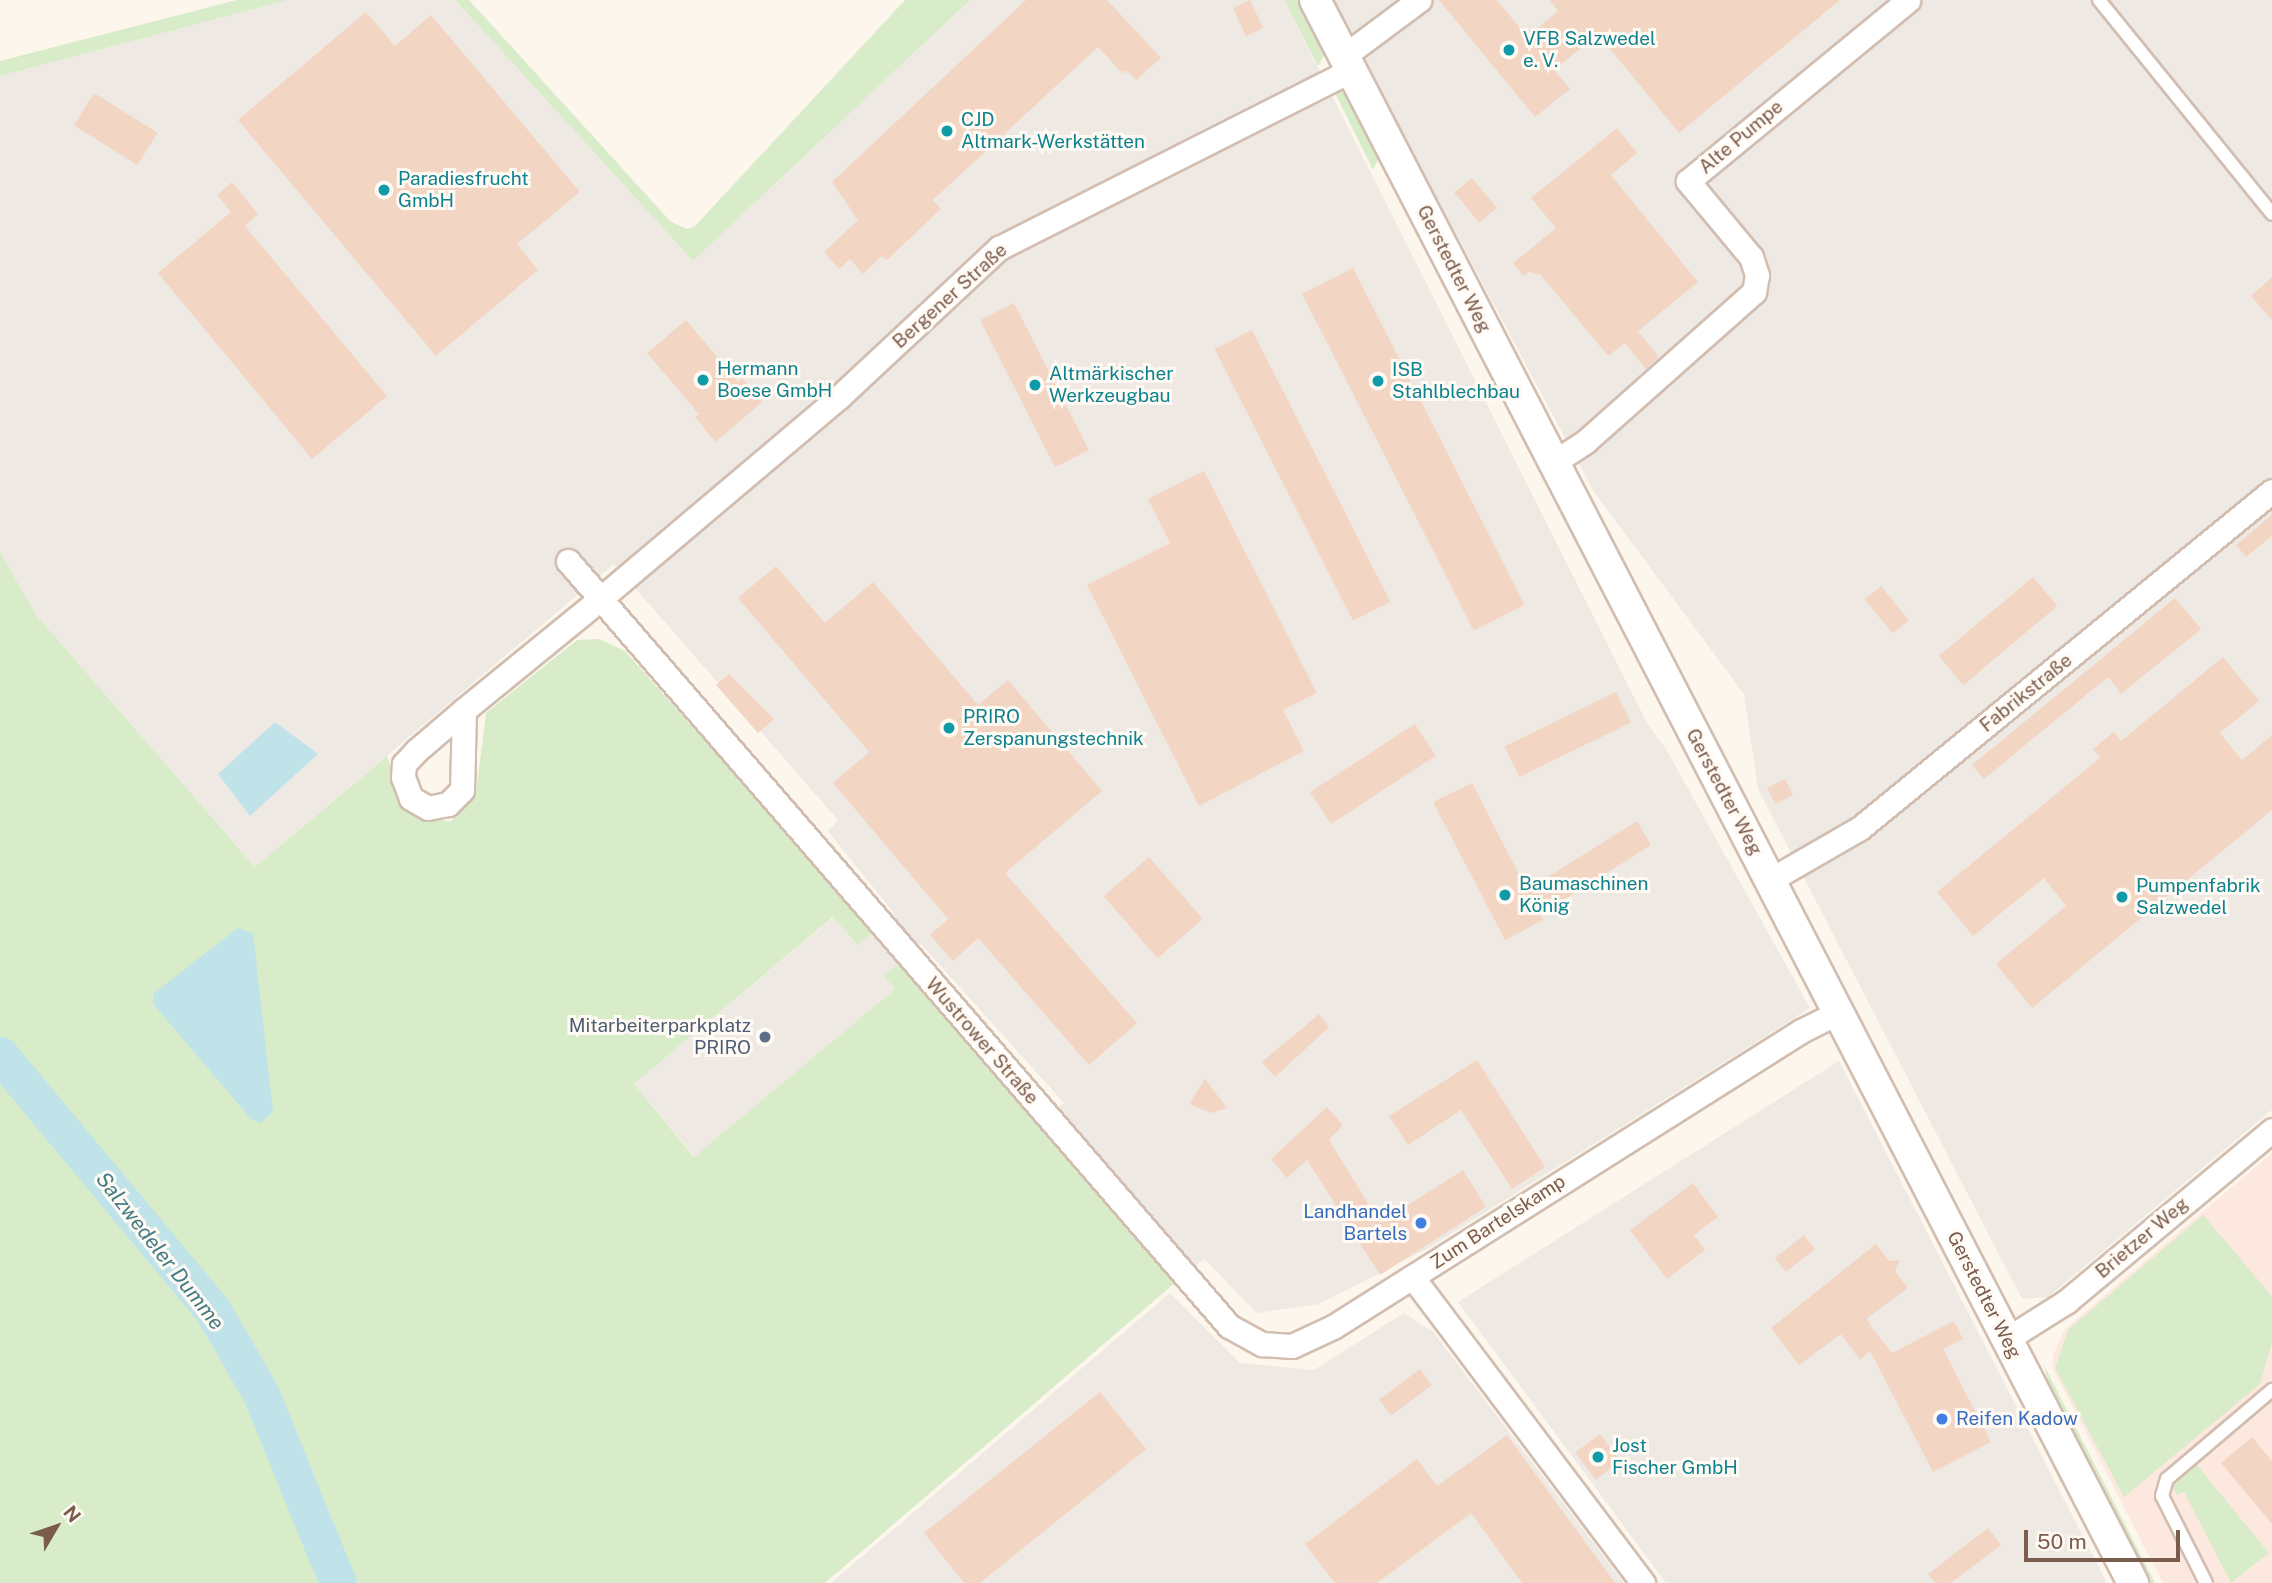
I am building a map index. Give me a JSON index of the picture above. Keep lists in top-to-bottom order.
{
  "streets": {
    "street": [
      "Alte Pumpe",
      "Gerstedter Weg",
      "Bergener Straße",
      "Fabrikstraße",
      "Wustrower Straße",
      "Zum Bartelskamp",
      "Brietzer Weg"
    ]
  },
  "crossings": [
    ["Alte Pumpe", "Gerstedter Weg"],
    ["Gerstedter Weg", "Bergener Straße"],
    ["Gerstedter Weg", "Fabrikstraße"],
    ["Gerstedter Weg", "Zum Bartelskamp"],
    ["Gerstedter Weg", "Brietzer Weg"],
    ["Bergener Straße", "Wustrower Straße"],
    ["Wustrower Straße", "Zum Bartelskamp"]
  ],
  "water": ["Salzwedeler Dumme"],
  "places": [
    "VFB Salzwedel e. V.",
    "CJD Altmark-Werkstätten",
    "Paradiesfrucht GmbH",
    "Hermann Boese GmbH",
    "ISB Stahlblechbau",
    "Altmärkischer Werkzeugbau",
    "PRIRO Zerspanungstechnik",
    "Baumaschinen König",
    "Pumpenfabrik Salzwedel",
    "Mitarbeiterparkplatz PRIRO",
    "Landhandel Bartels",
    "Reifen Kadow",
    "Jost Fischer GmbH"
  ],
  "scale_bar": "50 m",
  "north": "top right"
}
